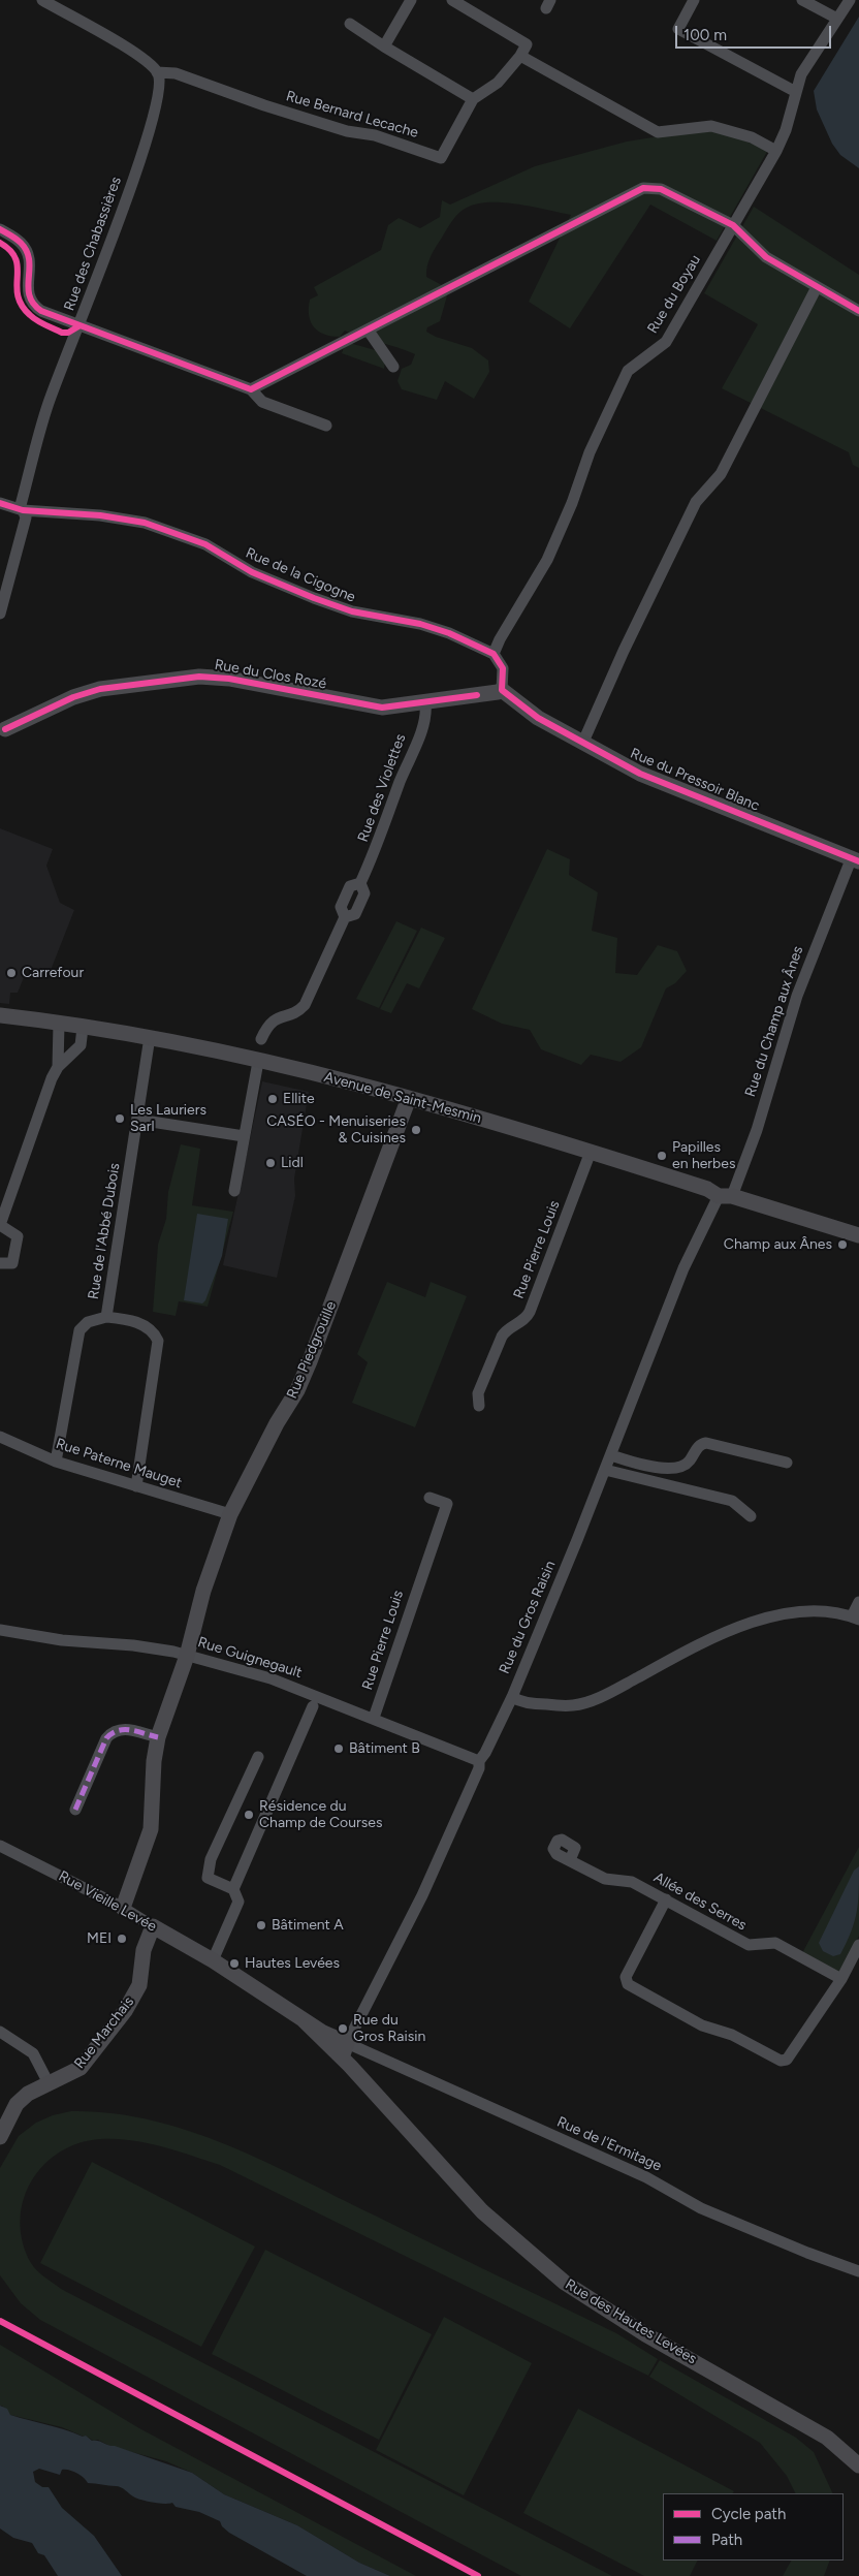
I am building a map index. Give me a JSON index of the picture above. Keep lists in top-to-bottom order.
{
  "streets": {
    "street": [
      "Rue Bernard Lecache",
      "Rue des Chabassières",
      "Rue du Boyau",
      "Rue de la Cigogne",
      "Rue du Clos Rozé",
      "Rue du Pressoir Blanc",
      "Rue des Violettes",
      "Rue du Champ aux Ânes",
      "Avenue de Saint-Mesmin",
      "Rue de l'Abbé Dubois",
      "Rue Pierre Louis",
      "Rue Piedgrouille",
      "Rue Paterne Mauget",
      "Rue du Gros Raisin",
      "Rue Guignegault",
      "Rue Vieille Levée",
      "Allée des Serres",
      "Rue Marchais",
      "Rue de l'Ermitage",
      "Rue des Hautes Levées"
    ]
  },
  "crossings": [
    ["Rue Bernard Lecache", "Rue des Chabassières"],
    ["Rue des Chabassières", "Rue de la Cigogne"],
    ["Rue du Boyau", "Rue de la Cigogne"],
    ["Rue du Clos Rozé", "Rue du Pressoir Blanc"],
    ["Rue du Clos Rozé", "Rue des Violettes"],
    ["Rue du Pressoir Blanc", "Rue du Champ aux Ânes"],
    ["Rue du Champ aux Ânes", "Avenue de Saint-Mesmin"],
    ["Rue du Champ aux Ânes", "Rue du Gros Raisin"],
    ["Avenue de Saint-Mesmin", "Rue de l'Abbé Dubois"],
    ["Avenue de Saint-Mesmin", "Rue Pierre Louis"],
    ["Avenue de Saint-Mesmin", "Rue Piedgrouille"],
    ["Avenue de Saint-Mesmin", "Rue du Gros Raisin"],
    ["Rue de l'Abbé Dubois", "Rue Paterne Mauget"],
    ["Rue Pierre Louis", "Rue Guignegault"],
    ["Rue Piedgrouille", "Rue Paterne Mauget"],
    ["Rue Piedgrouille", "Rue Guignegault"],
    ["Rue Piedgrouille", "Rue Vieille Levée"],
    ["Rue du Gros Raisin", "Rue Guignegault"],
    ["Rue du Gros Raisin", "Rue de l'Ermitage"],
    ["Rue du Gros Raisin", "Rue des Hautes Levées"],
    ["Rue Vieille Levée", "Rue Marchais"],
    ["Rue Vieille Levée", "Rue des Hautes Levées"],
    ["Rue de l'Ermitage", "Rue des Hautes Levées"]
  ],
  "places": [
    "Carrefour",
    "Ellite",
    "Les Lauriers Sarl",
    "CASÉO - Menuiseries & Cuisines",
    "Papilles en herbes",
    "Lidl",
    "Champ aux Ânes",
    "Bâtiment B",
    "Résidence du Champ de Courses",
    "Bâtiment A",
    "MEI",
    "Hautes Levées",
    "Rue du Gros Raisin"
  ],
  "legend": ["Cycle path", "Path"],
  "scale_bar": "100 m"
}
